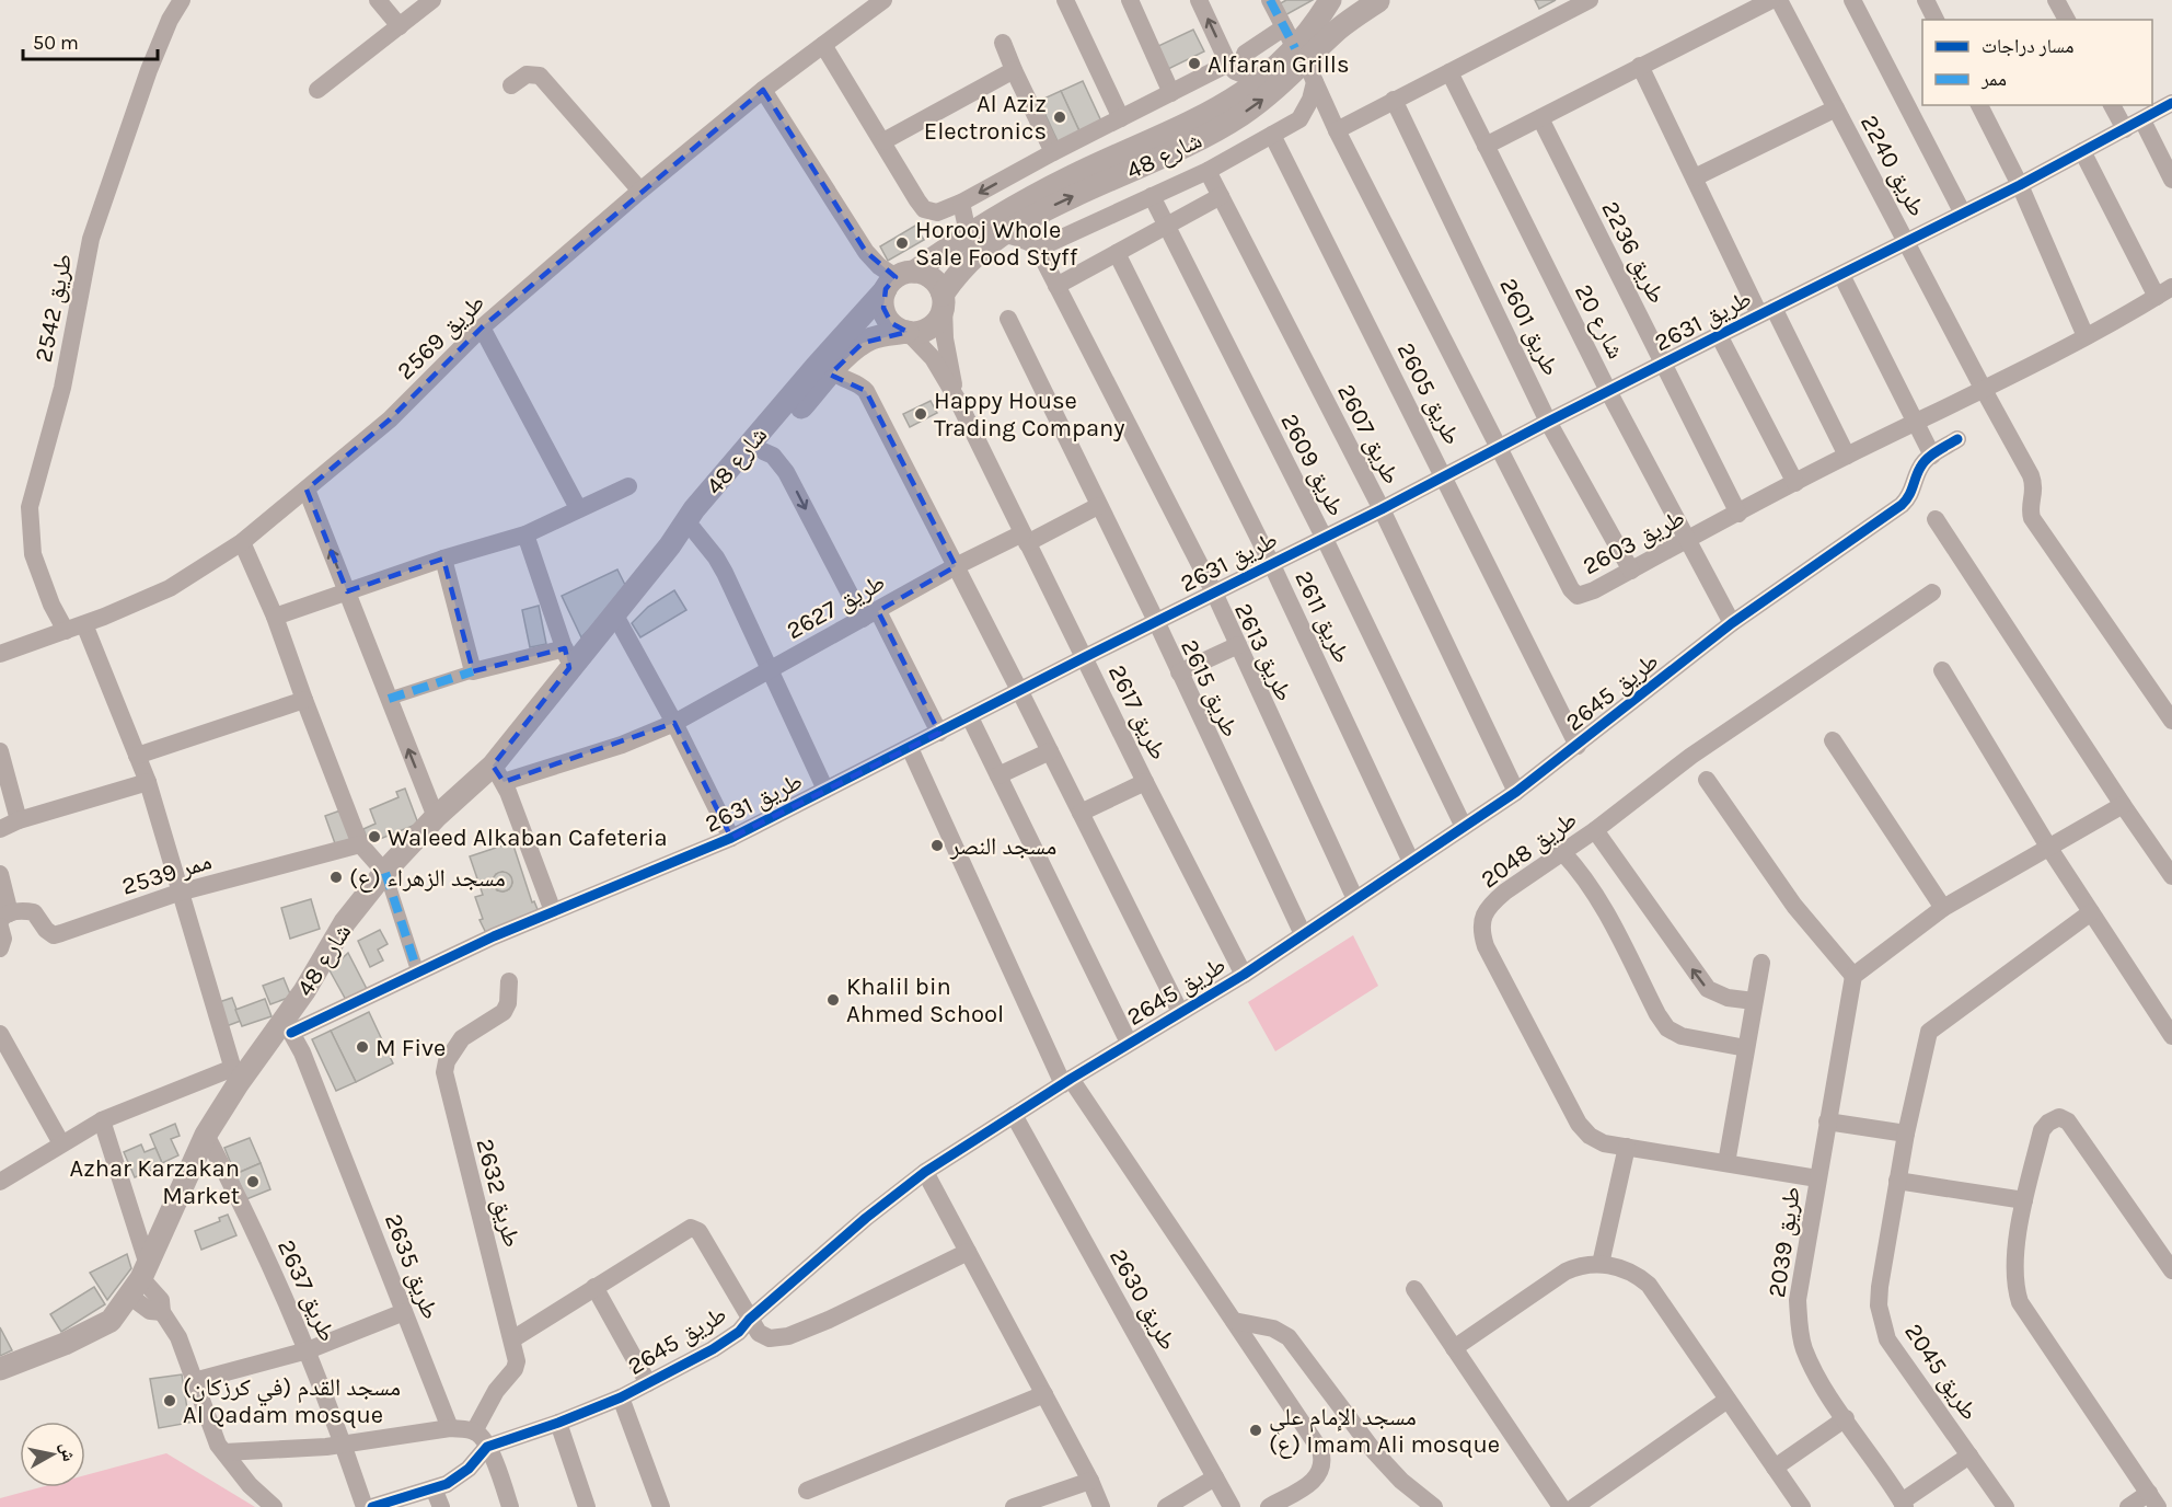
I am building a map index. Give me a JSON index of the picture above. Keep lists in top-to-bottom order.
{
  "streets": {
    "street": [
      "شارع 48",
      "طريق 2240",
      "طريق 2236",
      "طريق 2542",
      "طريق 2631",
      "شارع 20",
      "طريق 2601",
      "طريق 2569",
      "طريق 2605",
      "طريق 2607",
      "طريق 2609",
      "طريق 2603",
      "طريق 2627",
      "طريق 2611",
      "طريق 2613",
      "طريق 2615",
      "طريق 2645",
      "طريق 2617",
      "طريق 2048",
      "ممر 2539",
      "طريق 2632",
      "طريق 2039",
      "طريق 2635",
      "طريق 2637",
      "طريق 2630",
      "طريق 2045"
    ]
  },
  "crossings": [
    ["شارع 48", "طريق 2631"],
    ["شارع 48", "طريق 2603"],
    ["شارع 48", "طريق 2627"],
    ["شارع 48", "طريق 2617"],
    ["شارع 48", "طريق 2635"],
    ["شارع 48", "طريق 2637"],
    ["طريق 2240", "طريق 2631"],
    ["طريق 2240", "طريق 2603"],
    ["طريق 2236", "طريق 2631"],
    ["طريق 2236", "طريق 2603"],
    ["طريق 2542", "طريق 2569"],
    ["طريق 2631", "شارع 20"],
    ["طريق 2631", "طريق 2601"],
    ["طريق 2631", "طريق 2605"],
    ["طريق 2631", "طريق 2607"],
    ["طريق 2631", "طريق 2609"],
    ["طريق 2631", "طريق 2603"],
    ["طريق 2631", "طريق 2611"],
    ["طريق 2631", "طريق 2613"],
    ["طريق 2631", "طريق 2615"],
    ["طريق 2631", "طريق 2617"],
    ["طريق 2631", "طريق 2635"],
    ["شارع 20", "طريق 2603"],
    ["شارع 20", "طريق 2645"],
    ["طريق 2601", "طريق 2603"],
    ["طريق 2605", "طريق 2645"],
    ["طريق 2607", "طريق 2645"],
    ["طريق 2609", "طريق 2645"],
    ["طريق 2627", "طريق 2615"],
    ["طريق 2627", "طريق 2617"],
    ["طريق 2611", "طريق 2645"],
    ["طريق 2613", "طريق 2645"],
    ["طريق 2615", "طريق 2645"],
    ["طريق 2645", "طريق 2617"],
    ["طريق 2645", "طريق 2630"],
    ["طريق 2048", "طريق 2039"]
  ],
  "places": [
    "Alfaran Grills",
    "Al Aziz Electronics",
    "Horooj Whole Sale Food Styff",
    "Happy House Trading Company",
    "Waleed Alkaban Cafeteria",
    "مسجد النصر",
    "مسجد الزهراء (ع)",
    "Khalil bin Ahmed School",
    "M Five",
    "Azhar Karzakan Market",
    "مسجد القدم (في كرزكان) Al Qadam mosque",
    "مسجد الإمام علي (ع) Imam Ali mosque"
  ],
  "legend": ["مسار دراجات", "ممر"],
  "scale_bar": "50 m",
  "north": "right"
}
